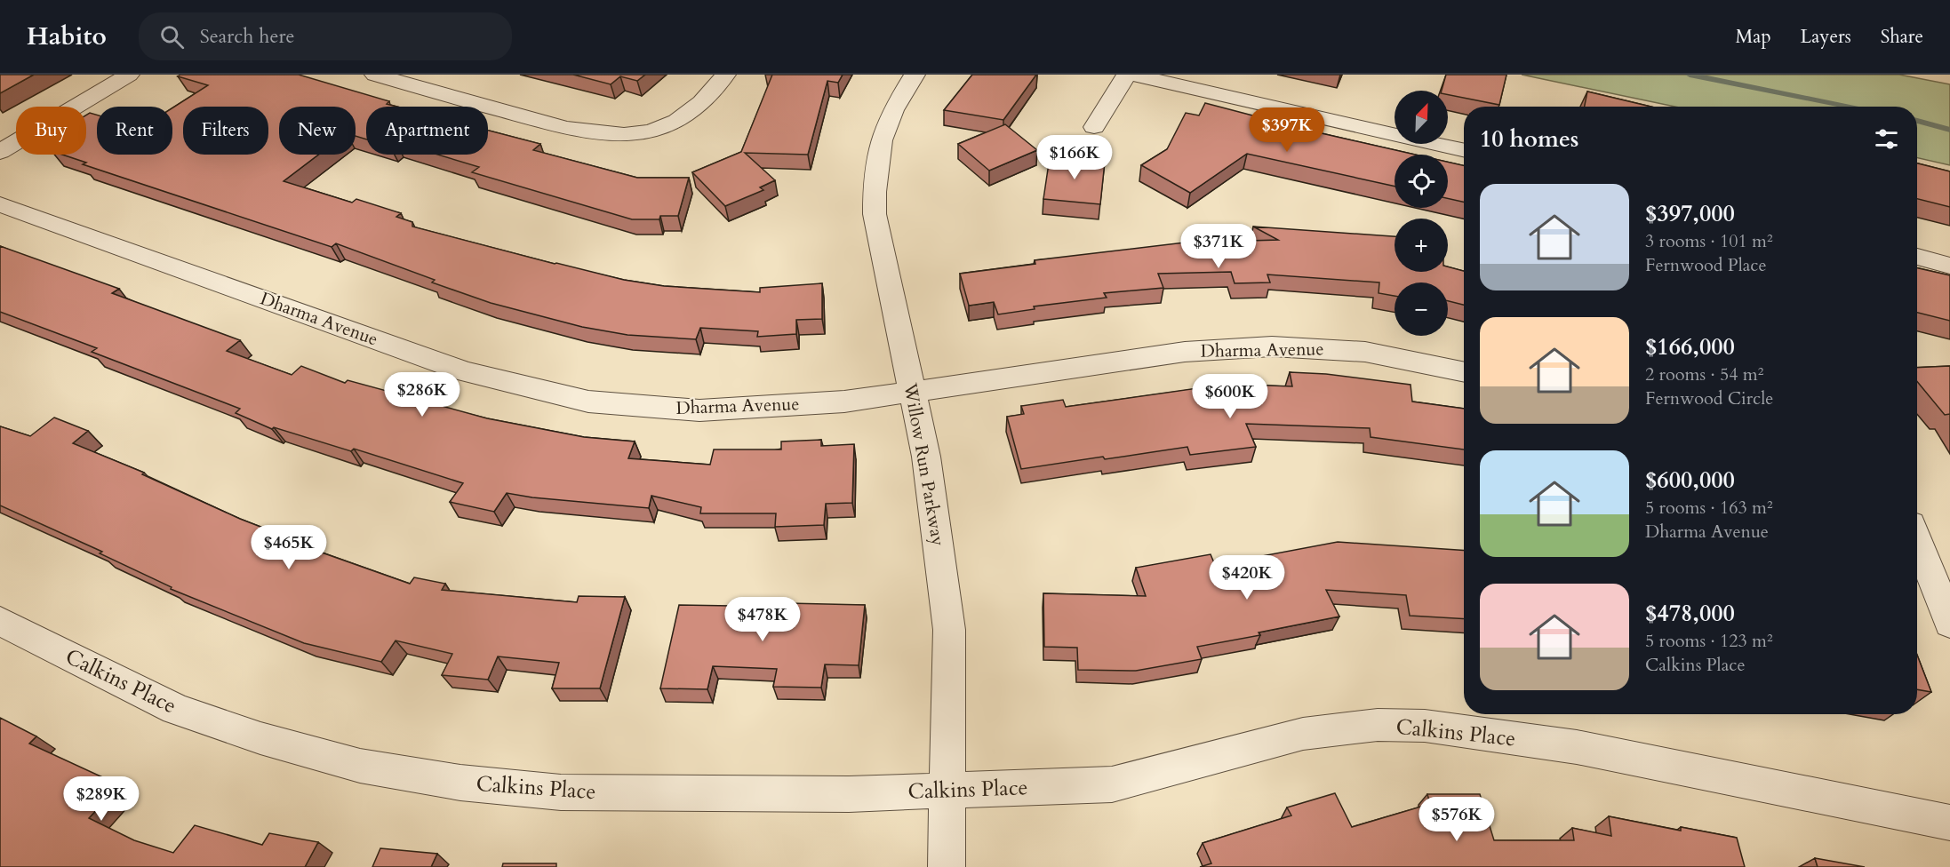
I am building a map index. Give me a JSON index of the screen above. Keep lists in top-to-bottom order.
{
  "streets": {
    "street": ["Dharma Avenue", "Willow Run Parkway", "Calkins Place"]
  },
  "crossings": [
    ["Dharma Avenue", "Willow Run Parkway"],
    ["Willow Run Parkway", "Calkins Place"]
  ],
  "north": "top right",
  "page": {
    "header": "Habito",
    "search": "Search here",
    "nav": ["Map", "Layers", "Share"],
    "map_buttons": ["+", "−"],
    "chip": [
      "Buy",
      "Rent",
      "Filters",
      "New",
      "Apartment"
    ],
    "heading": "10 homes",
    "price": [
      "$397K",
      "$166K",
      "$371K",
      "$286K",
      "$600K",
      "$465K",
      "$420K",
      "$478K",
      "$289K",
      "$576K"
    ],
    "list": [
      {
        "name": "$397,000",
        "note": "3 rooms · 101 m² · Fernwood Place"
      },
      {
        "name": "$166,000",
        "note": "2 rooms · 54 m² · Fernwood Circle"
      },
      {
        "name": "$600,000",
        "note": "5 rooms · 163 m² · Dharma Avenue"
      },
      {
        "name": "$478,000",
        "note": "5 rooms · 123 m² · Calkins Place"
      }
    ]
  }
}
